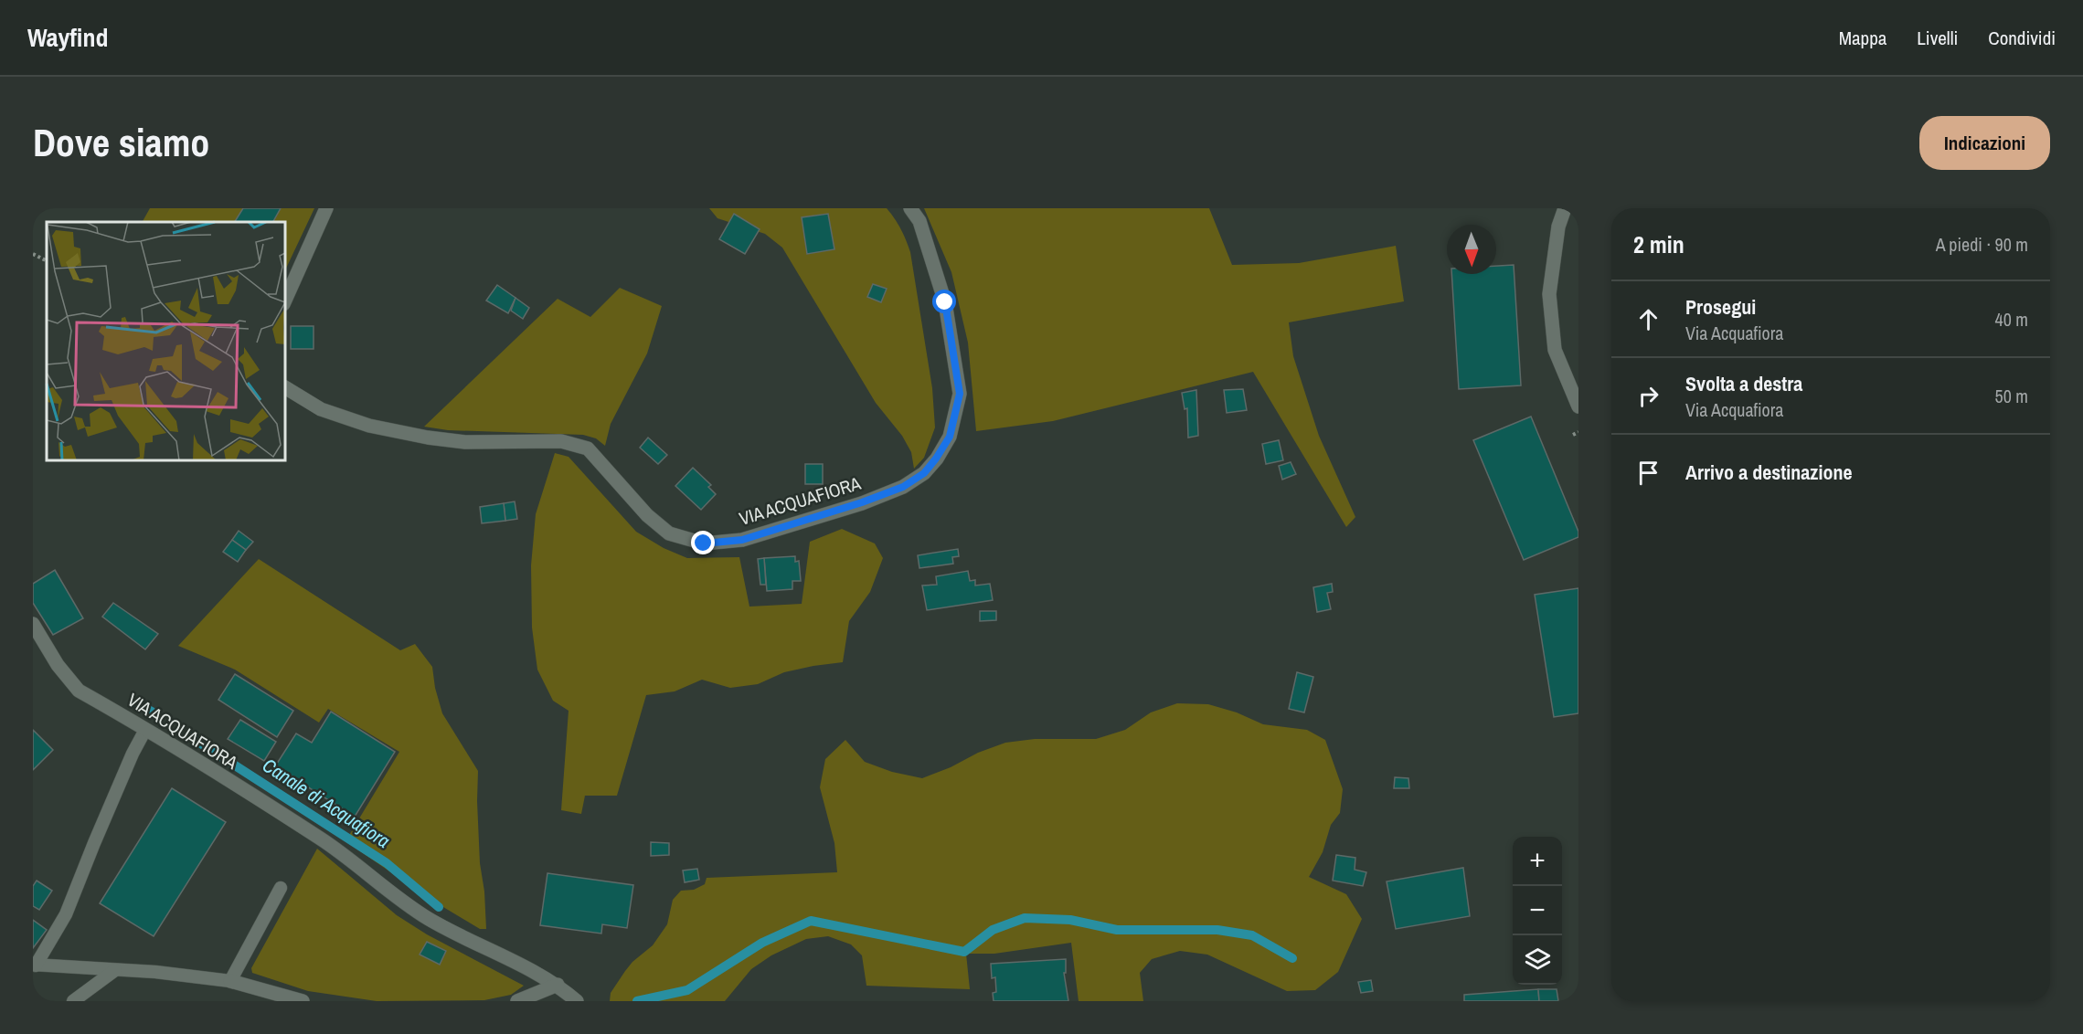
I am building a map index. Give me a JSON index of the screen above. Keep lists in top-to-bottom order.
{
  "streets": {
    "street": ["VIA ACQUAFIORA"]
  },
  "water": ["Canale di Acquafiora"],
  "north": "bottom",
  "page": {
    "header": "Wayfind",
    "nav": ["Mappa", "Livelli", "Condividi"],
    "buttons": "Indicazioni",
    "title": "Dove siamo",
    "heading": ["2 min", "A piedi · 90 m"],
    "list": [
      ["Prosegui", "Via Acquafiora", "40 m"],
      ["Svolta a destra", "Via Acquafiora", "50 m"],
      "Arrivo a destinazione"
    ],
    "map_buttons": ["+", "−"]
  }
}
